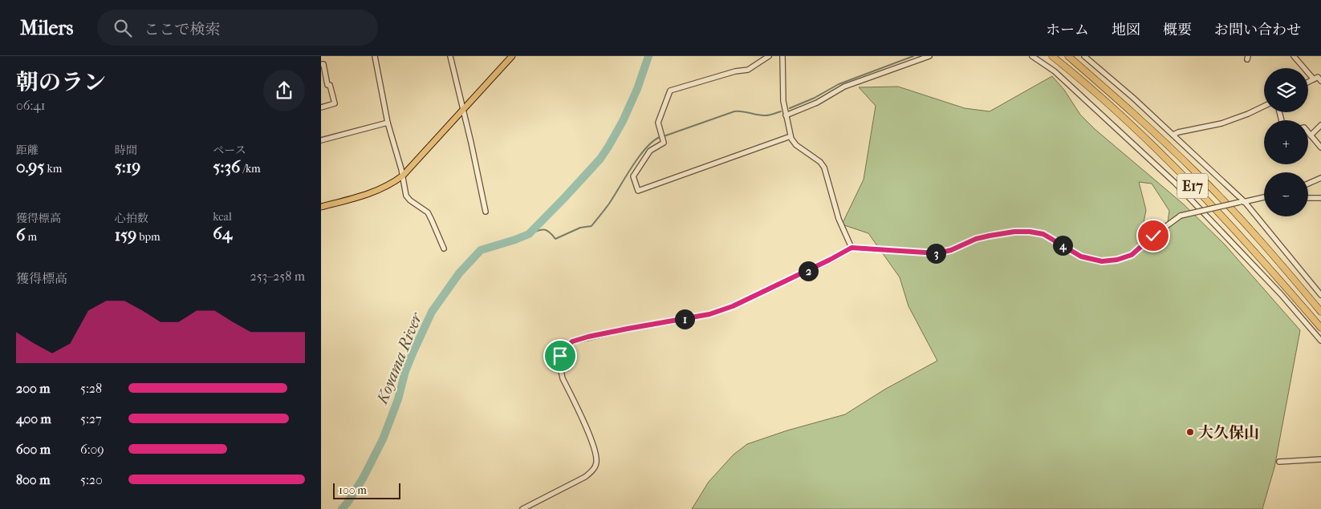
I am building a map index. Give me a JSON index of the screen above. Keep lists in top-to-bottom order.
{
  "streets": {
    "highway": ["E17"]
  },
  "water": ["Koyama River"],
  "places": ["大久保山"],
  "scale_bar": "100 m",
  "page": {
    "header": "Milers",
    "search": "ここで検索",
    "nav": [
      "ホーム",
      "地図",
      "概要",
      "お問い合わせ"
    ],
    "heading": ["朝のラン", "06:41"],
    "map_buttons": ["+", "−"],
    "stats": [
      ["距離", "0.95 km"],
      ["時間", "5:19"],
      ["ペース", "5:36 /km"],
      ["獲得標高", "6 m"],
      ["心拍数", "159 bpm"],
      ["kcal", "64"]
    ],
    "pins": [
      "4",
      "3",
      "2",
      "1"
    ],
    "chart": ["獲得標高", "253–258 m"],
    "list": [
      {
        "name": "200 m",
        "note": "5:28"
      },
      {
        "name": "400 m",
        "note": "5:27"
      },
      {
        "name": "600 m",
        "note": "6:09"
      },
      {
        "name": "800 m",
        "note": "5:20"
      }
    ],
    "scale": "100 m"
  }
}
